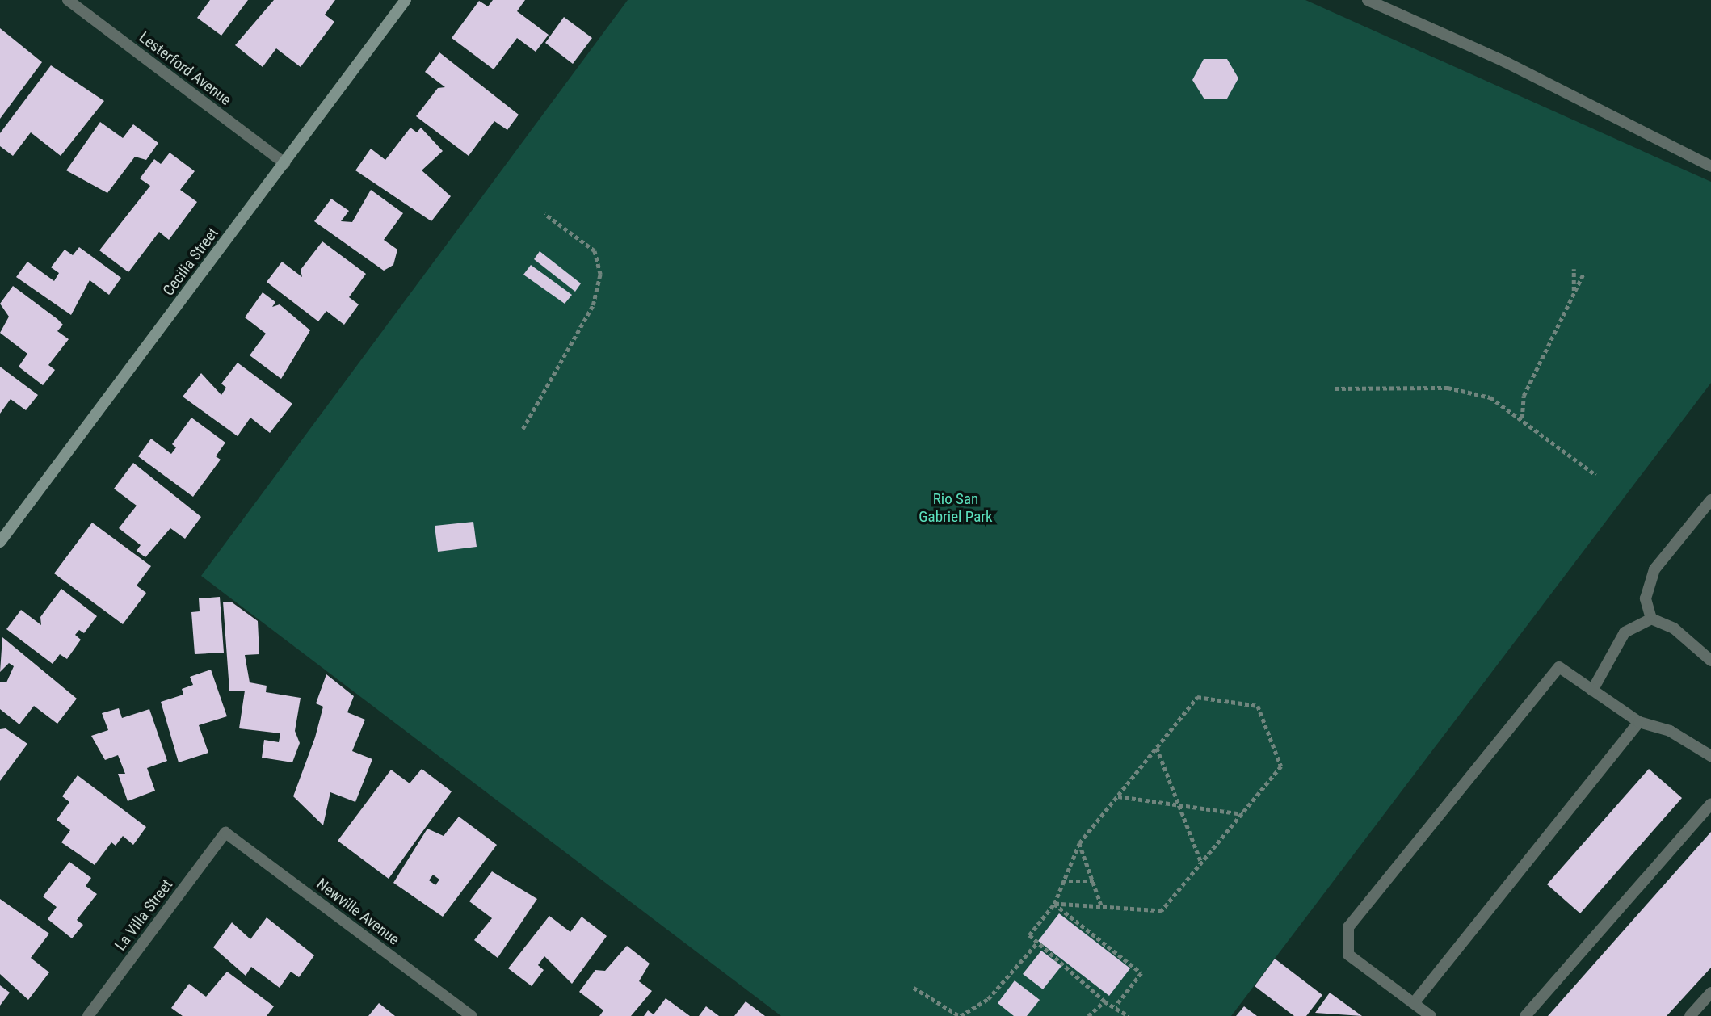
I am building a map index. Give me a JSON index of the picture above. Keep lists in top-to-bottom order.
{
  "streets": {
    "street": [
      "Lesterford Avenue",
      "Cecilia Street",
      "Newville Avenue",
      "La Villa Street"
    ]
  },
  "crossings": [
    ["Lesterford Avenue", "Cecilia Street"],
    ["Newville Avenue", "La Villa Street"]
  ],
  "parks": ["Rio San Gabriel Park"]
}
